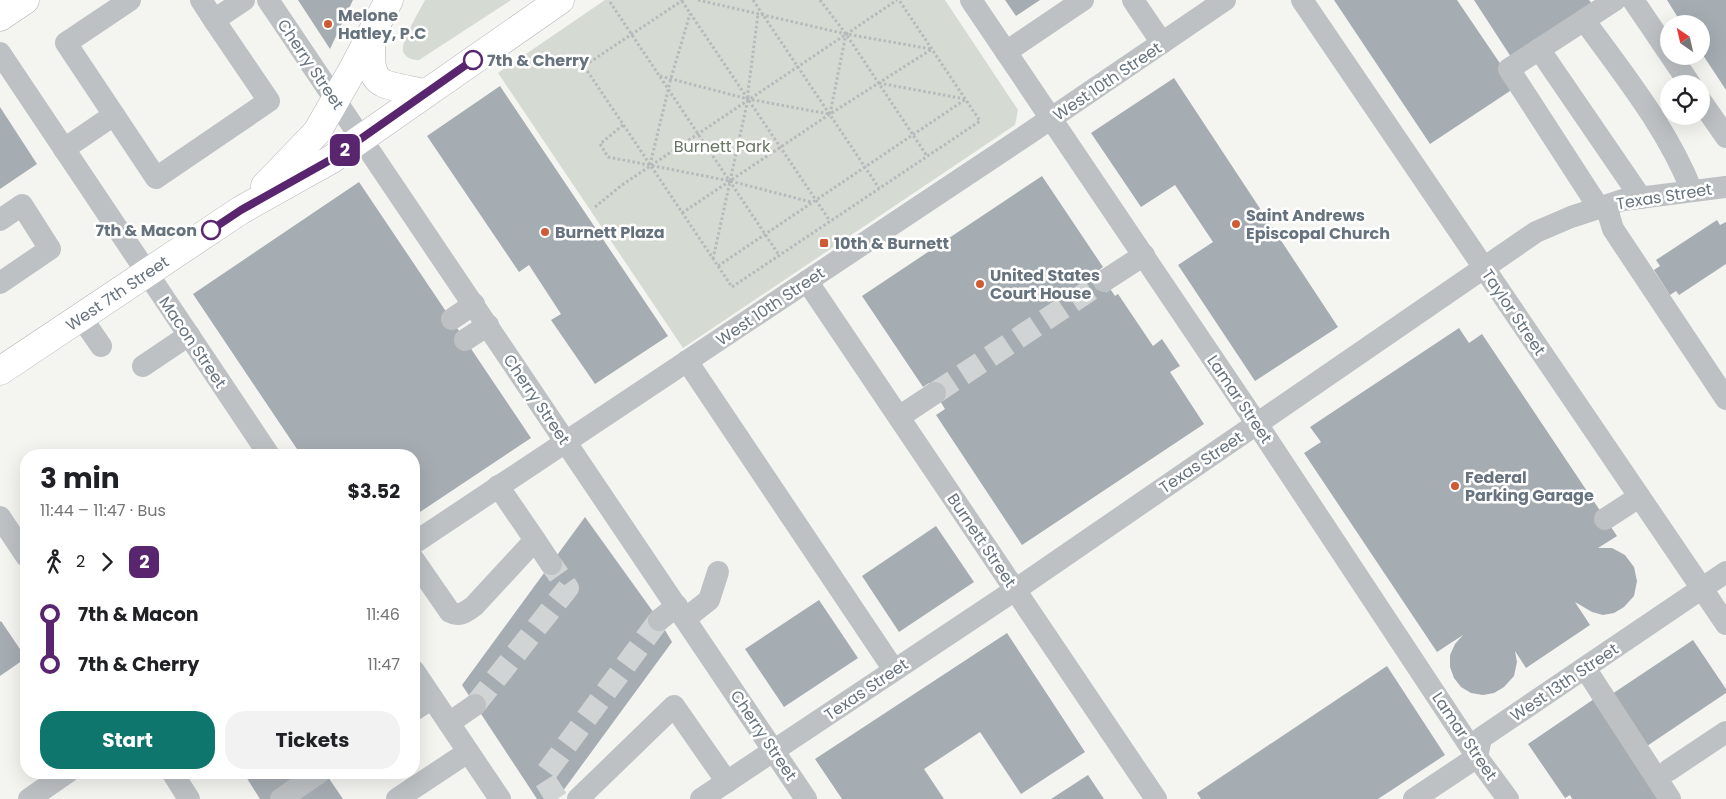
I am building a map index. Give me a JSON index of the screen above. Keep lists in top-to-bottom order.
{
  "streets": {
    "main road": ["West 7th Street"],
    "street": [
      "Cherry Street",
      "West 10th Street",
      "Texas Street",
      "Taylor Street",
      "Macon Street",
      "Lamar Street",
      "Burnett Street",
      "West 13th Street"
    ]
  },
  "crossings": [
    ["Cherry Street", "West 10th Street"],
    ["Cherry Street", "Texas Street"],
    ["Cherry Street", "West 7th Street"],
    ["West 10th Street", "Lamar Street"],
    ["West 10th Street", "Burnett Street"],
    ["Texas Street", "Taylor Street"],
    ["Texas Street", "Lamar Street"],
    ["Texas Street", "Burnett Street"],
    ["West 7th Street", "Macon Street"],
    ["Taylor Street", "West 13th Street"],
    ["Lamar Street", "West 13th Street"]
  ],
  "parks": ["Burnett Park"],
  "places": {
    "other": [
      "Melone Hatley, P.C",
      "7th & Cherry",
      "Saint Andrews Episcopal Church",
      "7th & Macon",
      "Burnett Plaza",
      "United States Court House",
      "Federal Parking Garage"
    ],
    "transit": ["10th & Burnett"]
  },
  "lines": ["bus line 2"],
  "north": "top left",
  "page": {
    "on_map": "2",
    "heading": ["3 min", "11:44 – 11:47 · Bus", "$3.52"],
    "legs": ["2", "2"],
    "list": [
      {
        "name": "7th & Macon",
        "value": "11:46"
      },
      {
        "name": "7th & Cherry",
        "value": "11:47"
      }
    ],
    "buttons": ["Start", "Tickets"]
  }
}
